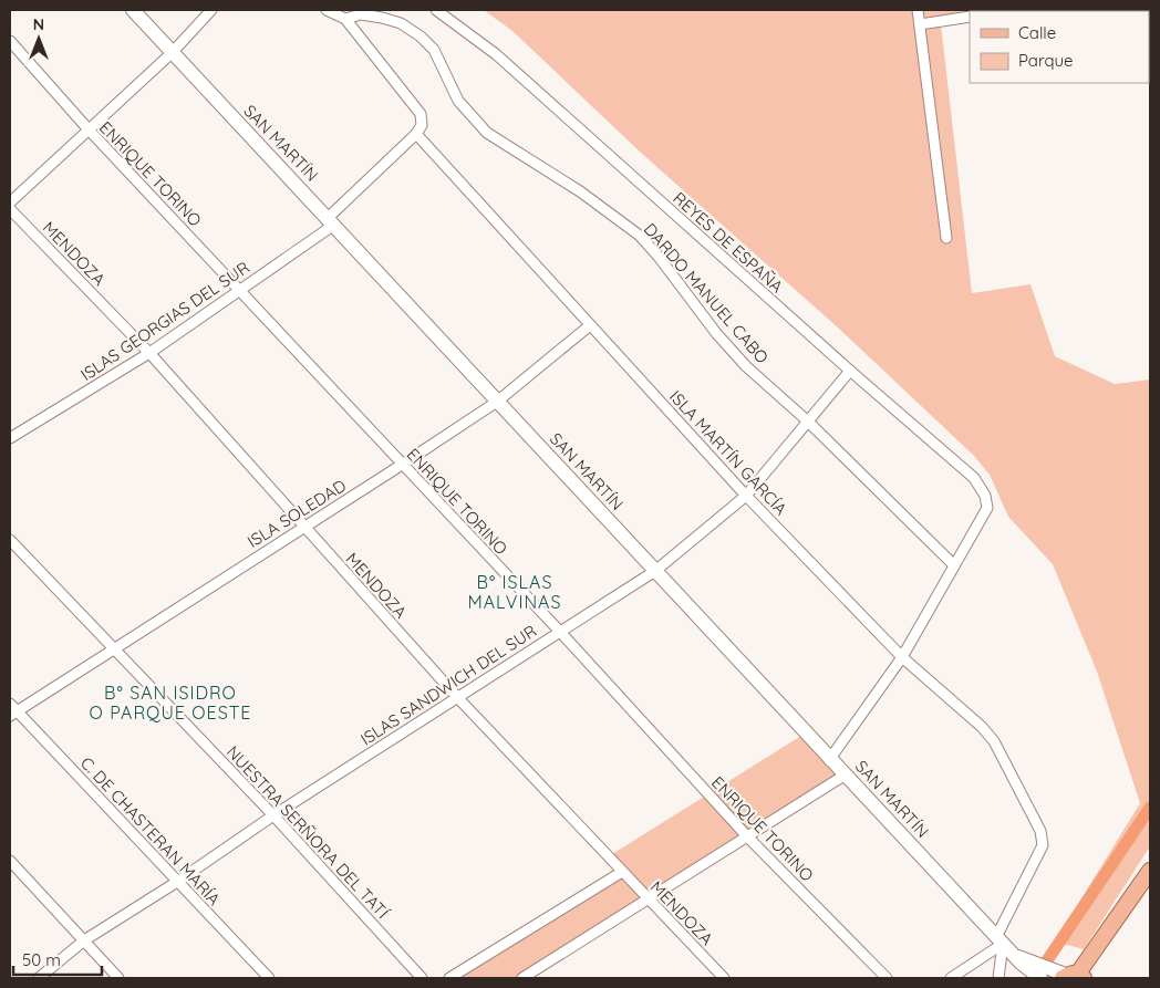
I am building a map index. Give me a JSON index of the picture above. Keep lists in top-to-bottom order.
{
  "streets": {
    "main road": ["SAN MARTÍN"],
    "street": [
      "ENRIQUE TORINO",
      "REYES DE ESPAÑA",
      "MENDOZA",
      "DARDO MANUEL CABO",
      "ISLAS GEORGIAS DEL SUR",
      "ISLA MARTÍN GARCÍA",
      "ISLA SOLEDAD",
      "ISLAS SANDWICH DEL SUR",
      "C. DE CHASTERAN MARÍA",
      "NUESTRA SERÑORA DEL TATÍ"
    ]
  },
  "crossings": [
    ["SAN MARTÍN", "ISLAS GEORGIAS DEL SUR"],
    ["SAN MARTÍN", "ISLA MARTÍN GARCÍA"],
    ["SAN MARTÍN", "ISLA SOLEDAD"],
    ["SAN MARTÍN", "ISLAS SANDWICH DEL SUR"],
    ["ENRIQUE TORINO", "ISLAS GEORGIAS DEL SUR"],
    ["ENRIQUE TORINO", "ISLA SOLEDAD"],
    ["ENRIQUE TORINO", "ISLAS SANDWICH DEL SUR"],
    ["REYES DE ESPAÑA", "DARDO MANUEL CABO"],
    ["REYES DE ESPAÑA", "ISLAS SANDWICH DEL SUR"],
    ["MENDOZA", "ISLAS GEORGIAS DEL SUR"],
    ["MENDOZA", "ISLA SOLEDAD"],
    ["MENDOZA", "ISLAS SANDWICH DEL SUR"],
    ["DARDO MANUEL CABO", "ISLAS SANDWICH DEL SUR"],
    ["ISLAS GEORGIAS DEL SUR", "ISLA MARTÍN GARCÍA"],
    ["ISLA MARTÍN GARCÍA", "ISLA SOLEDAD"],
    ["ISLA MARTÍN GARCÍA", "ISLAS SANDWICH DEL SUR"],
    ["ISLA SOLEDAD", "C. DE CHASTERAN MARÍA"],
    ["ISLA SOLEDAD", "NUESTRA SERÑORA DEL TATÍ"],
    ["ISLAS SANDWICH DEL SUR", "C. DE CHASTERAN MARÍA"],
    ["ISLAS SANDWICH DEL SUR", "NUESTRA SERÑORA DEL TATÍ"]
  ],
  "districts": ["B° ISLAS MALVINAS", "B° SAN ISIDRO O PARQUE OESTE"],
  "legend": ["Calle", "Parque"],
  "scale_bar": "50 m",
  "north": "top"
}
